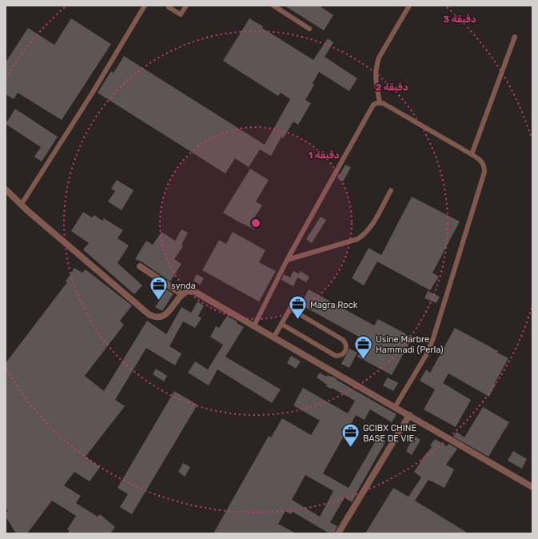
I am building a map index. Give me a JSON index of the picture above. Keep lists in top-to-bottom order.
{
  "places": {
    "office": [
      "synda",
      "Magra Rock",
      "Usine Marbre Hammadi (Perla)",
      "GCIBX CHINE BASE DE VIE"
    ]
  },
  "rings": ["3 دقيقة", "2 دقيقة", "1 دقيقة"]
}
